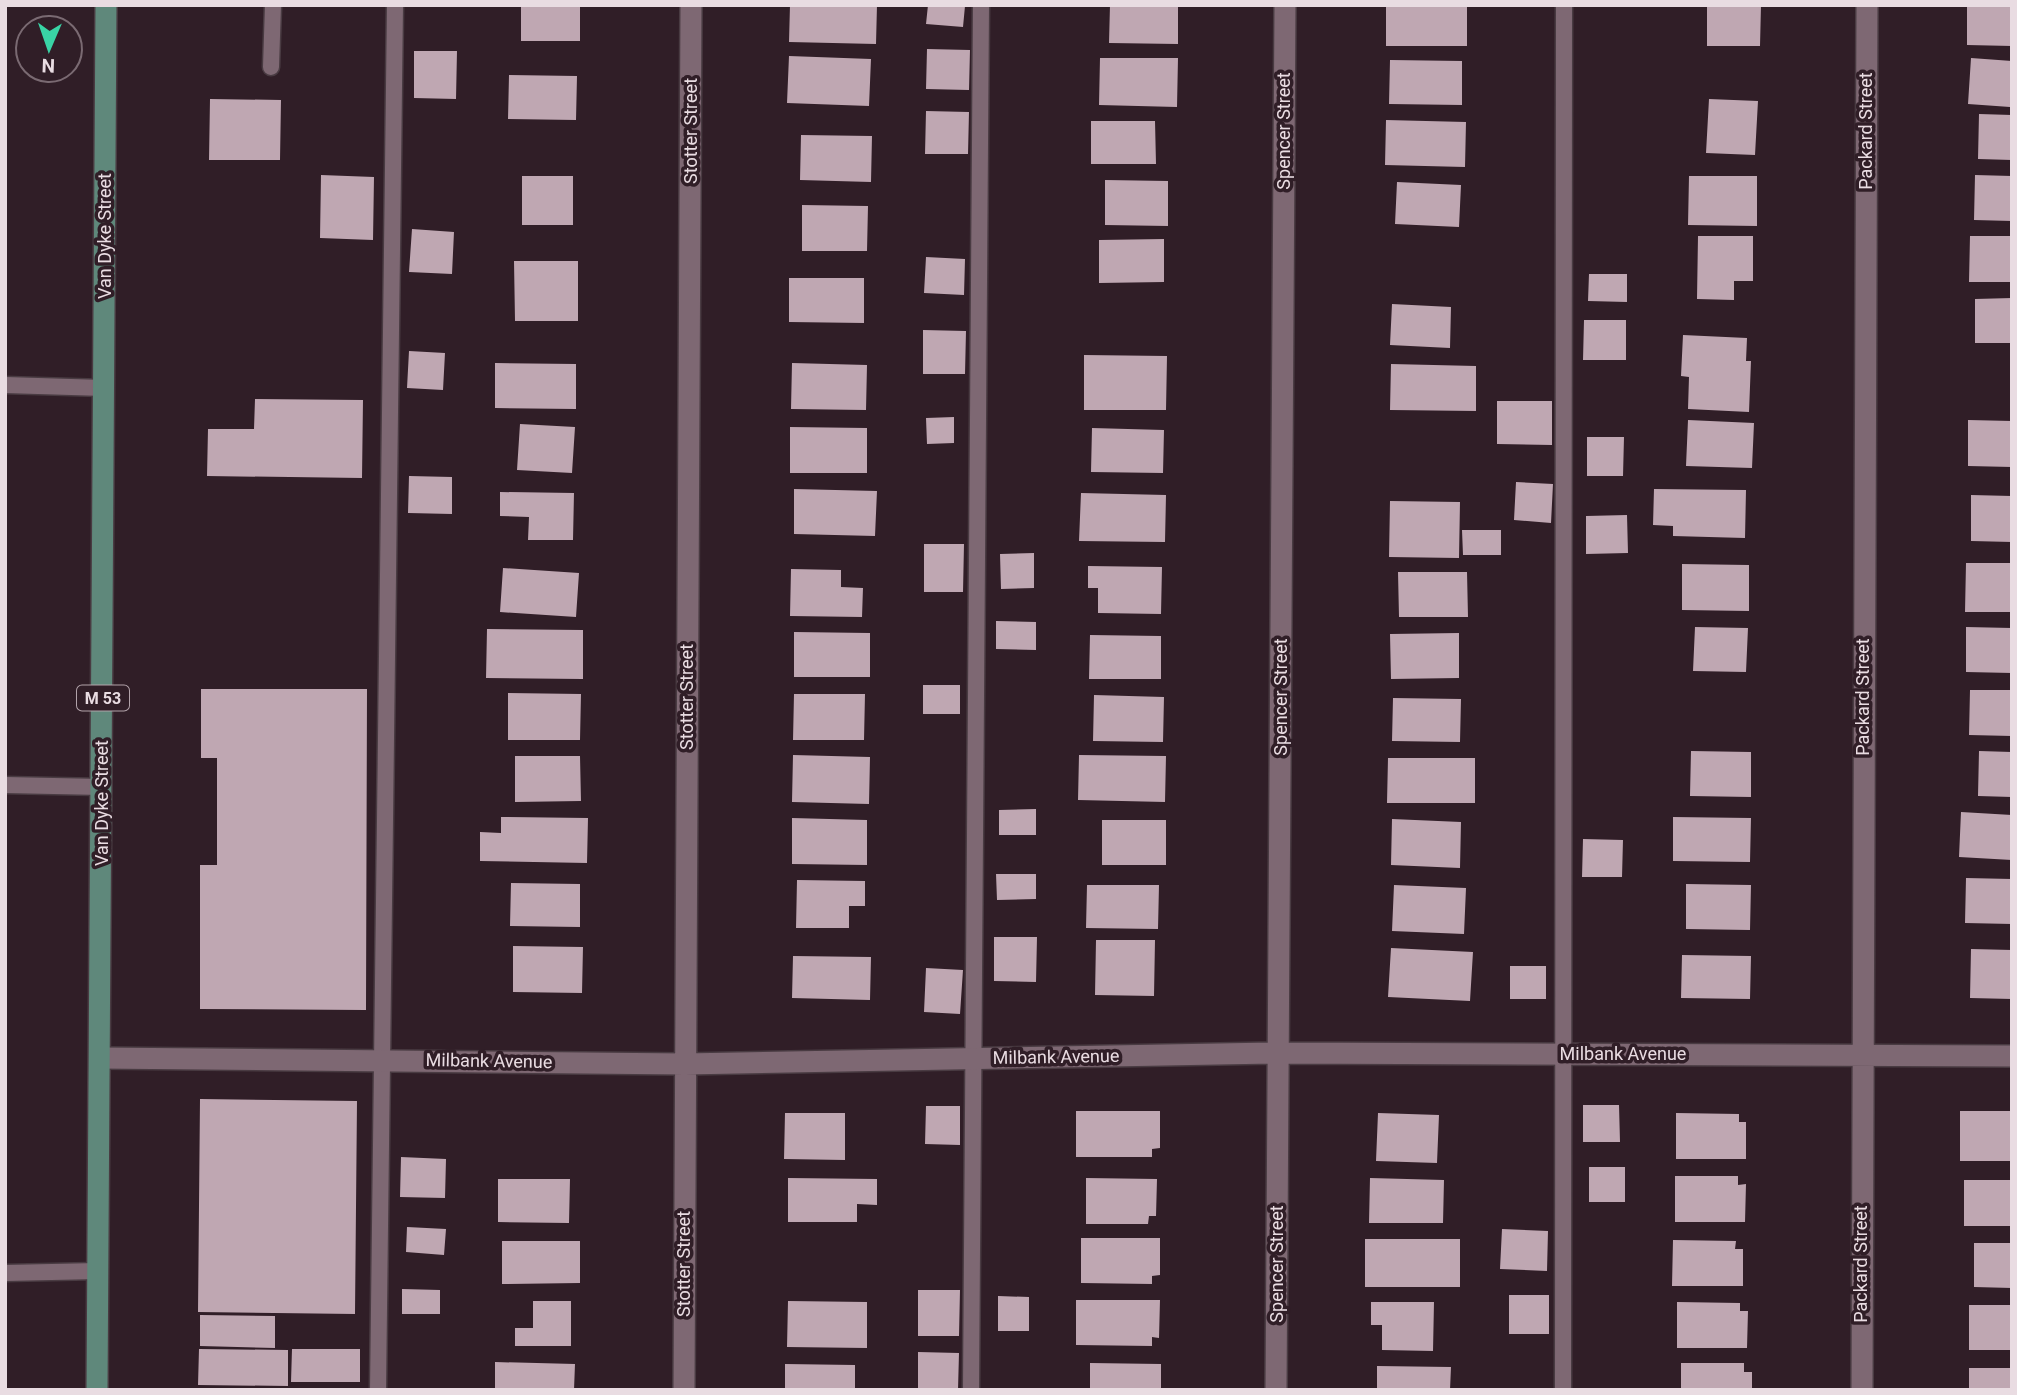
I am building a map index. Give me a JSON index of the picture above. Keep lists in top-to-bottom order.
{
  "streets": {
    "main road": ["Van Dyke Street", "M 53"],
    "street": [
      "Stotter Street",
      "Spencer Street",
      "Packard Street",
      "Milbank Avenue"
    ]
  },
  "crossings": [
    ["Stotter Street", "Milbank Avenue"],
    ["Spencer Street", "Milbank Avenue"],
    ["Packard Street", "Milbank Avenue"],
    ["Van Dyke Street", "Milbank Avenue"]
  ],
  "north": "bottom"
}
